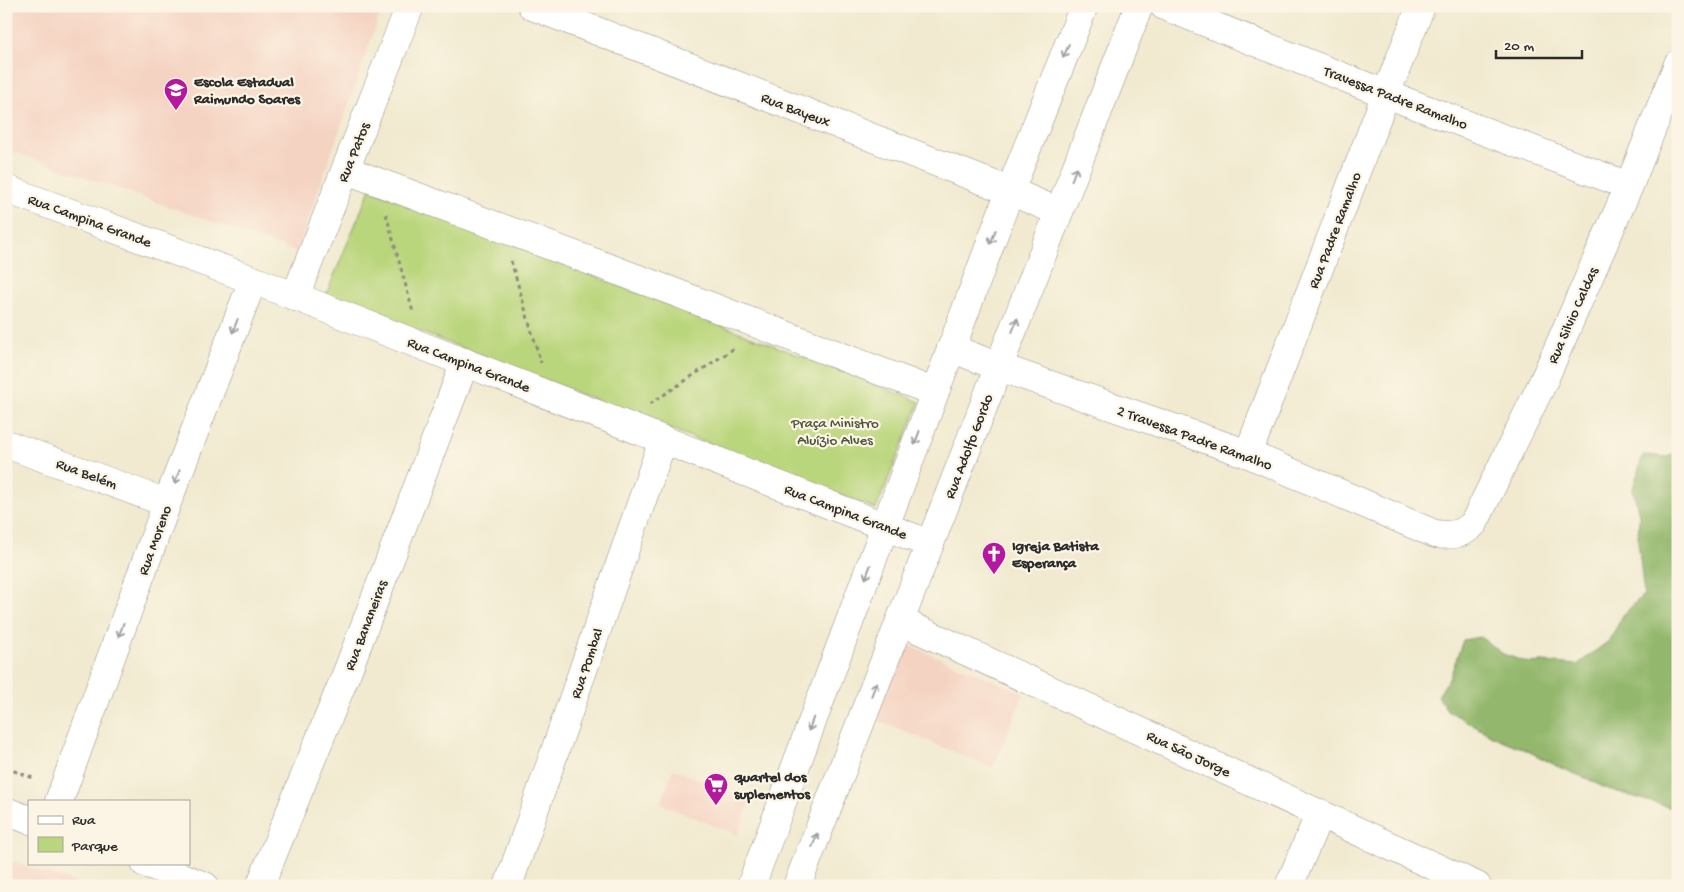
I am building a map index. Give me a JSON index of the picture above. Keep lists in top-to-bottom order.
{
  "streets": {
    "street": [
      "Travessa Padre Ramalho",
      "Rua Bayeux",
      "Rua Patos",
      "Rua Campina Grande",
      "Rua Padre Ramalho",
      "Rua Silvio Caldas",
      "2 Travessa Padre Ramalho",
      "Rua Adolfo Gordo",
      "Rua Belém",
      "Rua Moreno",
      "Rua Bananeiras",
      "Rua Pombal",
      "Rua São Jorge"
    ]
  },
  "crossings": [
    ["Travessa Padre Ramalho", "Rua Padre Ramalho"],
    ["Travessa Padre Ramalho", "Rua Silvio Caldas"],
    ["Rua Bayeux", "Rua Adolfo Gordo"],
    ["Rua Patos", "Rua Campina Grande"],
    ["Rua Campina Grande", "Rua Adolfo Gordo"],
    ["Rua Campina Grande", "Rua Moreno"],
    ["Rua Campina Grande", "Rua Bananeiras"],
    ["Rua Campina Grande", "Rua Pombal"],
    ["Rua Padre Ramalho", "2 Travessa Padre Ramalho"],
    ["Rua Silvio Caldas", "2 Travessa Padre Ramalho"],
    ["2 Travessa Padre Ramalho", "Rua Adolfo Gordo"],
    ["Rua Adolfo Gordo", "Rua São Jorge"],
    ["Rua Belém", "Rua Moreno"]
  ],
  "one_way": ["Rua Moreno"],
  "parks": ["Praça Ministro Aluízio Alves"],
  "places": {
    "school or university": ["Escola Estadual Raimundo Soares"],
    "church": ["Igreja Batista Esperança"],
    "supermarket": ["quartel dos suplementos"]
  },
  "legend": ["Rua", "Parque"],
  "scale_bar": "20 m"
}
